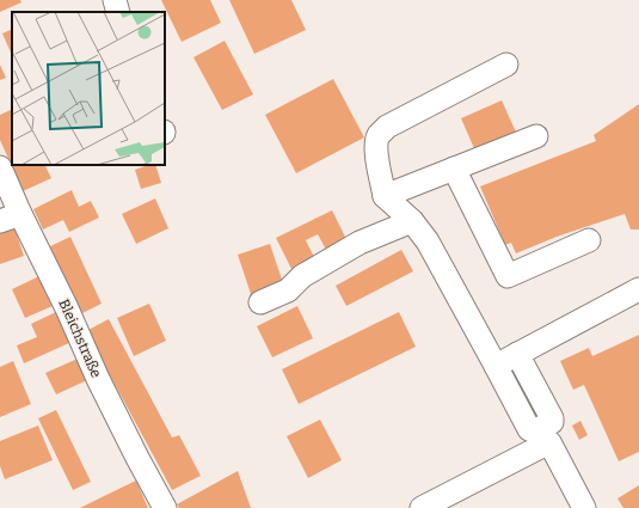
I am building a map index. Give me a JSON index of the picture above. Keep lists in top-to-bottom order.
{
  "streets": {
    "street": ["Bleichstraße"]
  }
}
